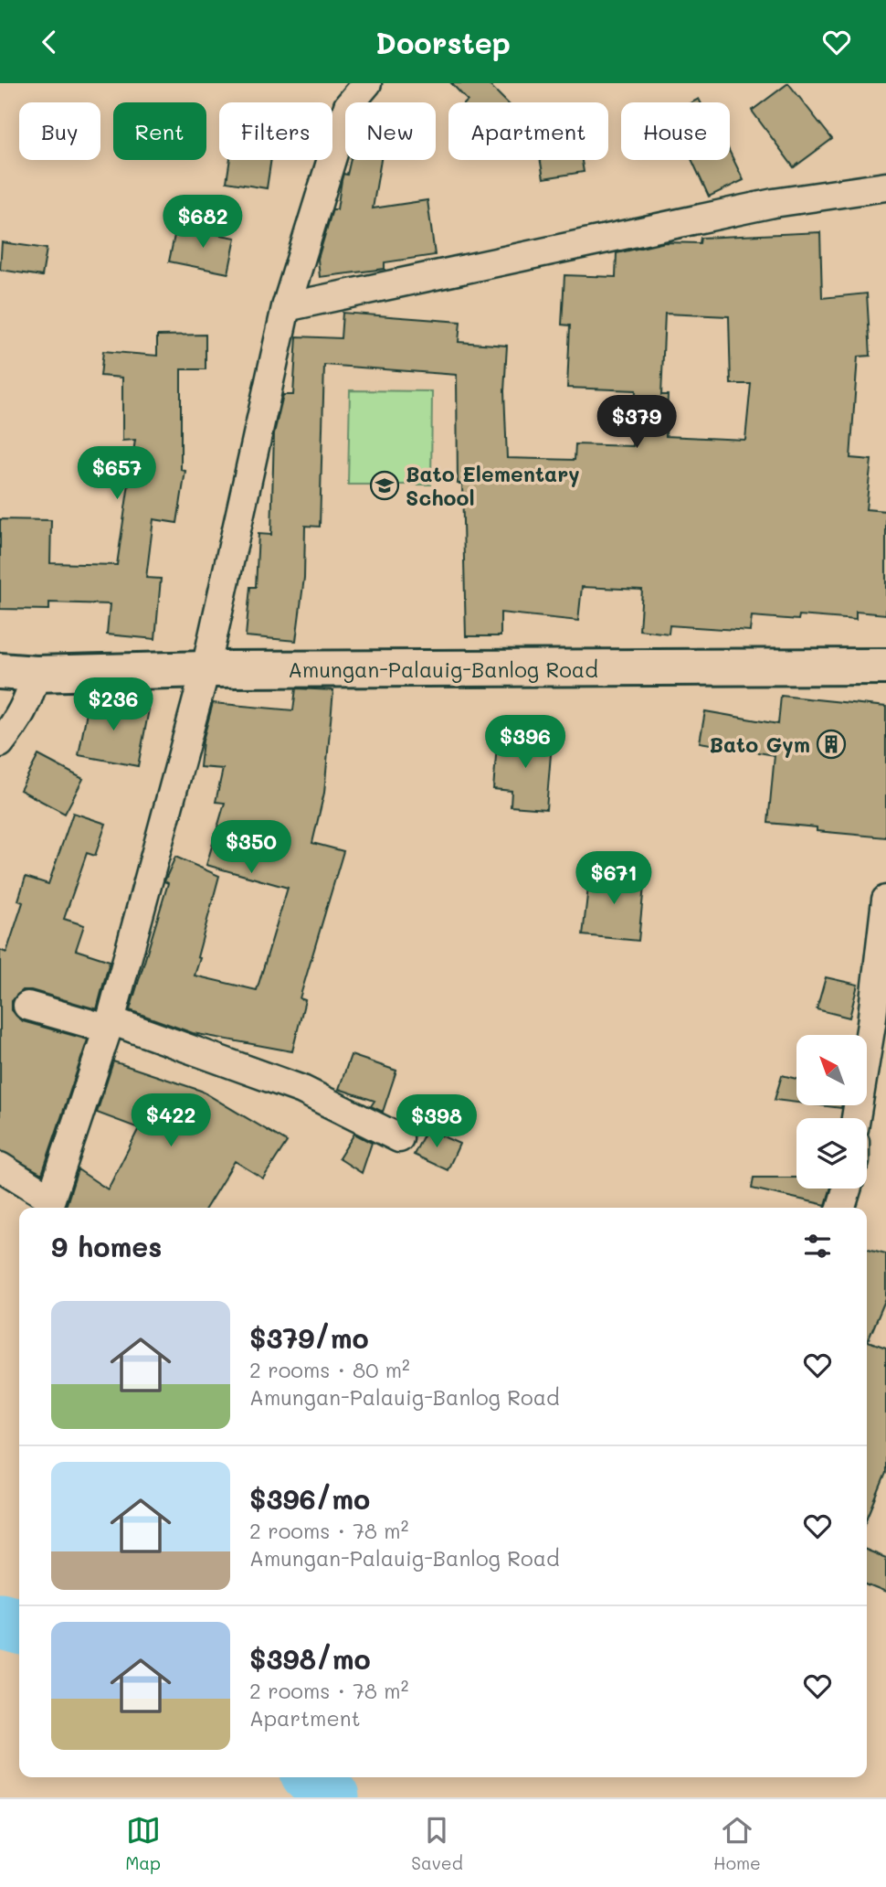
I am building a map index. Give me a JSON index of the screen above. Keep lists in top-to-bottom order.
{
  "streets": {
    "main road": ["Amungan-Palauig-Banlog Road"]
  },
  "places": {
    "school or university": ["Bato Elementary School"],
    "building": ["Bato Gym"]
  },
  "north": "top left",
  "page": {
    "header": "Doorstep",
    "chip": [
      "Buy",
      "Rent",
      "Filters",
      "New",
      "Apartment",
      "House"
    ],
    "price": [
      "$682",
      "$379",
      "$657",
      "$236",
      "$396",
      "$350",
      "$671",
      "$422",
      "$398"
    ],
    "heading": "9 homes",
    "list": [
      {
        "name": "$379/mo",
        "note": "2 rooms · 80 m² · Amungan-Palauig-Banlog Road"
      },
      {
        "name": "$396/mo",
        "note": "2 rooms · 78 m² · Amungan-Palauig-Banlog Road"
      },
      {
        "name": "$398/mo",
        "note": "2 rooms · 78 m² · Apartment"
      }
    ],
    "tabs": ["Map", "Saved", "Home"]
  }
}
